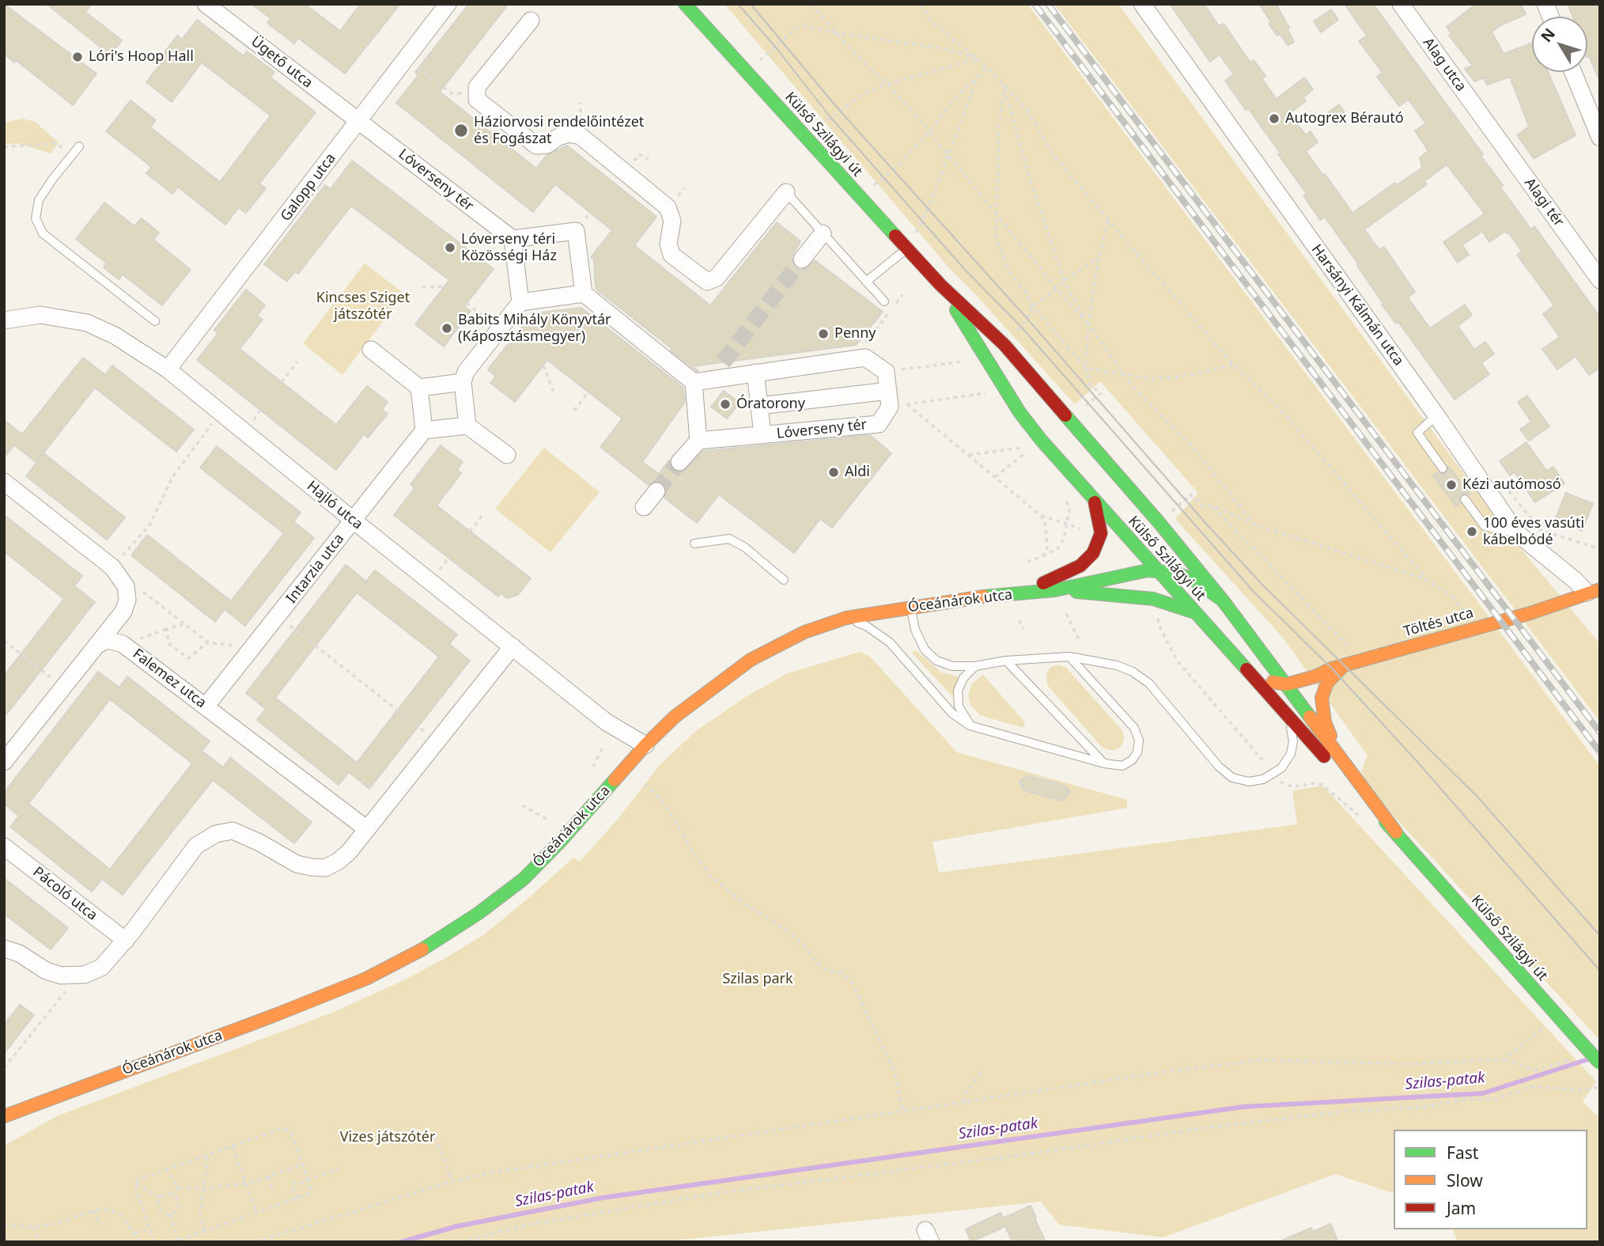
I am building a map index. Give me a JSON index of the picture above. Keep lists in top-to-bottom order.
{
  "streets": {
    "street": [
      "Ügető utca",
      "Alag utca",
      "Külső Szilágyi út",
      "Lóverseny tér",
      "Galopp utca",
      "Alagi tér",
      "Harsányi Kálmán utca",
      "Hajló utca",
      "Intarzia utca",
      "Óceánárok utca",
      "Töltés utca",
      "Falemez utca",
      "Pácoló utca"
    ]
  },
  "crossings": [
    ["Ügető utca", "Lóverseny tér"],
    ["Ügető utca", "Galopp utca"],
    ["Alag utca", "Alagi tér"],
    ["Külső Szilágyi út", "Óceánárok utca"],
    ["Külső Szilágyi út", "Töltés utca"],
    ["Lóverseny tér", "Galopp utca"],
    ["Galopp utca", "Hajló utca"],
    ["Harsányi Kálmán utca", "Töltés utca"],
    ["Hajló utca", "Intarzia utca"],
    ["Hajló utca", "Óceánárok utca"],
    ["Intarzia utca", "Falemez utca"]
  ],
  "water": ["Szilas-patak"],
  "parks": ["Kincses Sziget játszótér", "Szilas park", "Vizes játszótér"],
  "places": [
    "Lóri's Hoop Hall",
    "Autogrex Bérautó",
    "Háziorvosi rendelőintézet és Fogászat",
    "Lóverseny téri Közösségi Ház",
    "Babits Mihály Könyvtár (Káposztásmegyer)",
    "Penny",
    "Óratorony",
    "Aldi",
    "Kézi autómosó",
    "100 éves vasúti kábelbódé"
  ],
  "legend": ["Fast", "Slow", "Jam"],
  "north": "top left"
}
